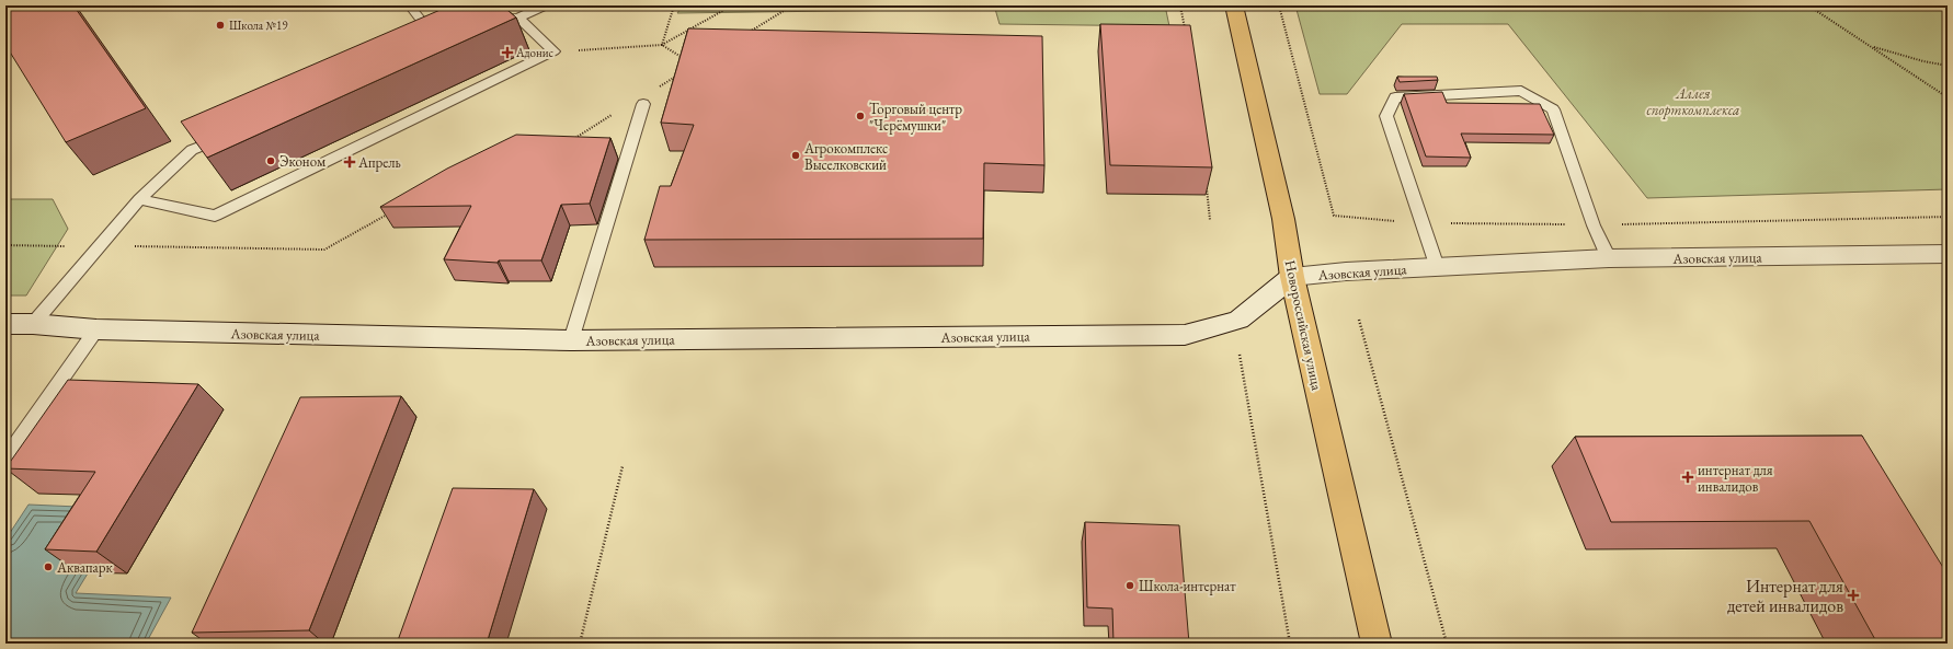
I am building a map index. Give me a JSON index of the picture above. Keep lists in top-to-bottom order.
{
  "streets": {
    "main road": ["Азовская улица", "Новороссийская улица"]
  },
  "crossings": [
    ["Азовская улица", "Новороссийская улица"]
  ],
  "parks": ["Аллея спорткомплекса"],
  "places": {
    "other": [
      "Школа №19",
      "Торговый центр \"Черёмушки\"",
      "Агрокомплекс Выселковский",
      "Эконом",
      "Аквапарк",
      "Школа-интернат"
    ],
    "health": [
      "Адонис",
      "Апрель",
      "интернат для инвалидов",
      "Интернат для детей инвалидов"
    ]
  }
}
